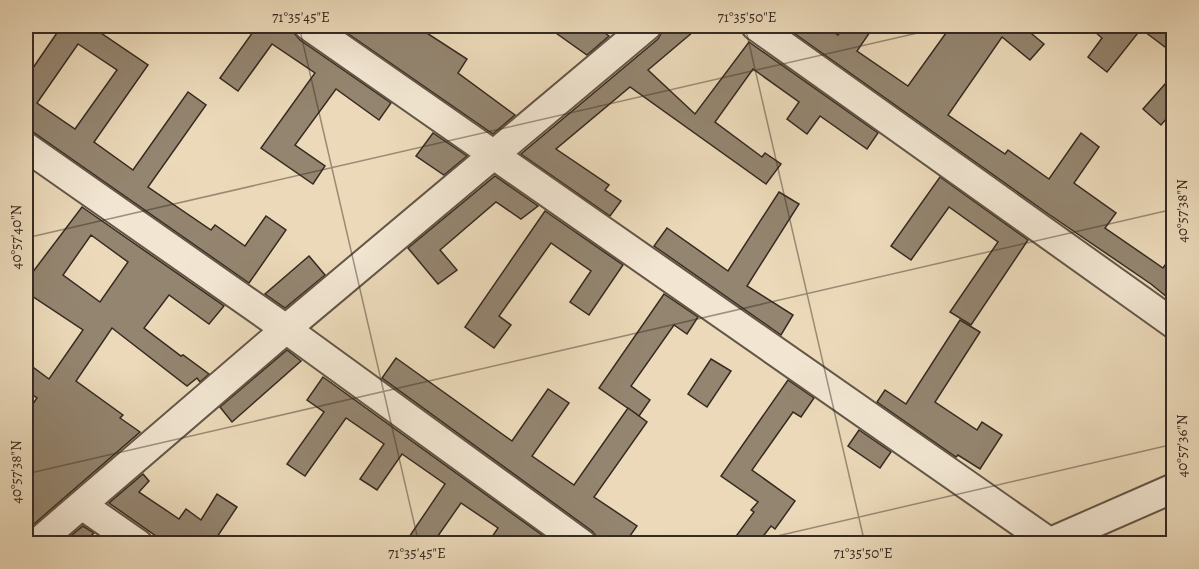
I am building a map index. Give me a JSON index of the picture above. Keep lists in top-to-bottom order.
{
  "coordinates": [
    "71°35'45\"E",
    "71°35'50\"E",
    "40°57'38\"N",
    "40°57'40\"N",
    "40°57'36\"N"
  ]
}
